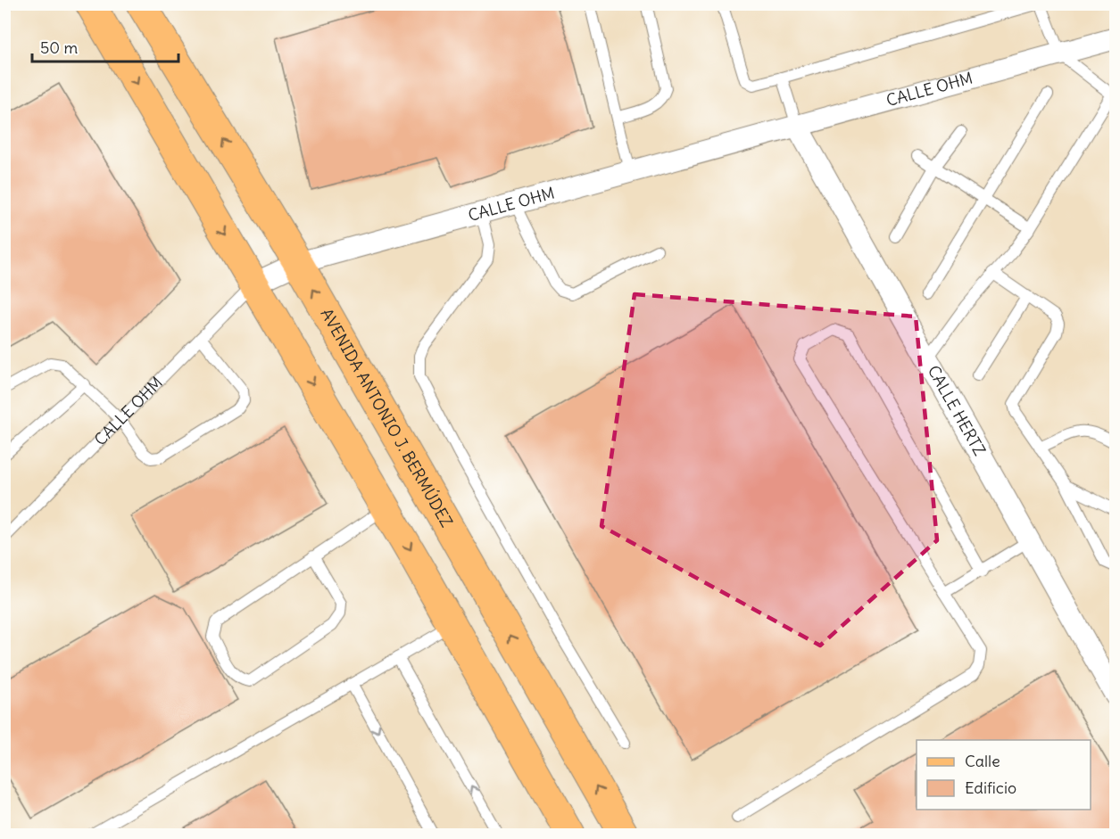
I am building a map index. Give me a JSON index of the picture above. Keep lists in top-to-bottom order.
{
  "streets": {
    "main road": ["AVENIDA ANTONIO J. BERMÚDEZ"],
    "street": ["CALLE OHM", "CALLE HERTZ"]
  },
  "crossings": [
    ["CALLE OHM", "CALLE HERTZ"],
    ["CALLE OHM", "AVENIDA ANTONIO J. BERMÚDEZ"]
  ],
  "legend": ["Calle", "Edificio"],
  "scale_bar": "50 m"
}
